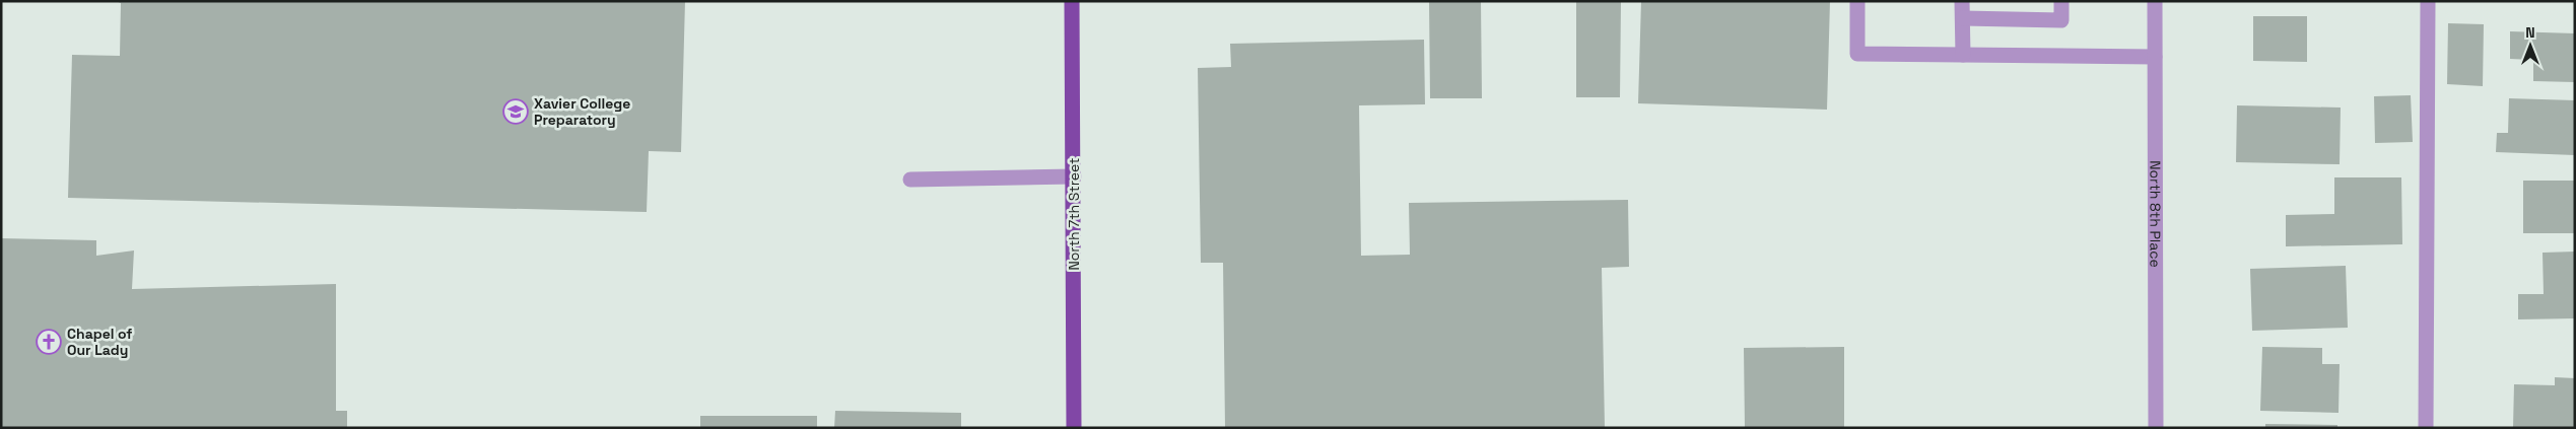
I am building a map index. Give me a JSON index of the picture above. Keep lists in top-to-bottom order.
{
  "streets": {
    "main road": ["North 7th Street"],
    "street": ["North 8th Place"]
  },
  "places": {
    "school or university": ["Xavier College Preparatory"],
    "church": ["Chapel of Our Lady"]
  },
  "north": "top"
}
